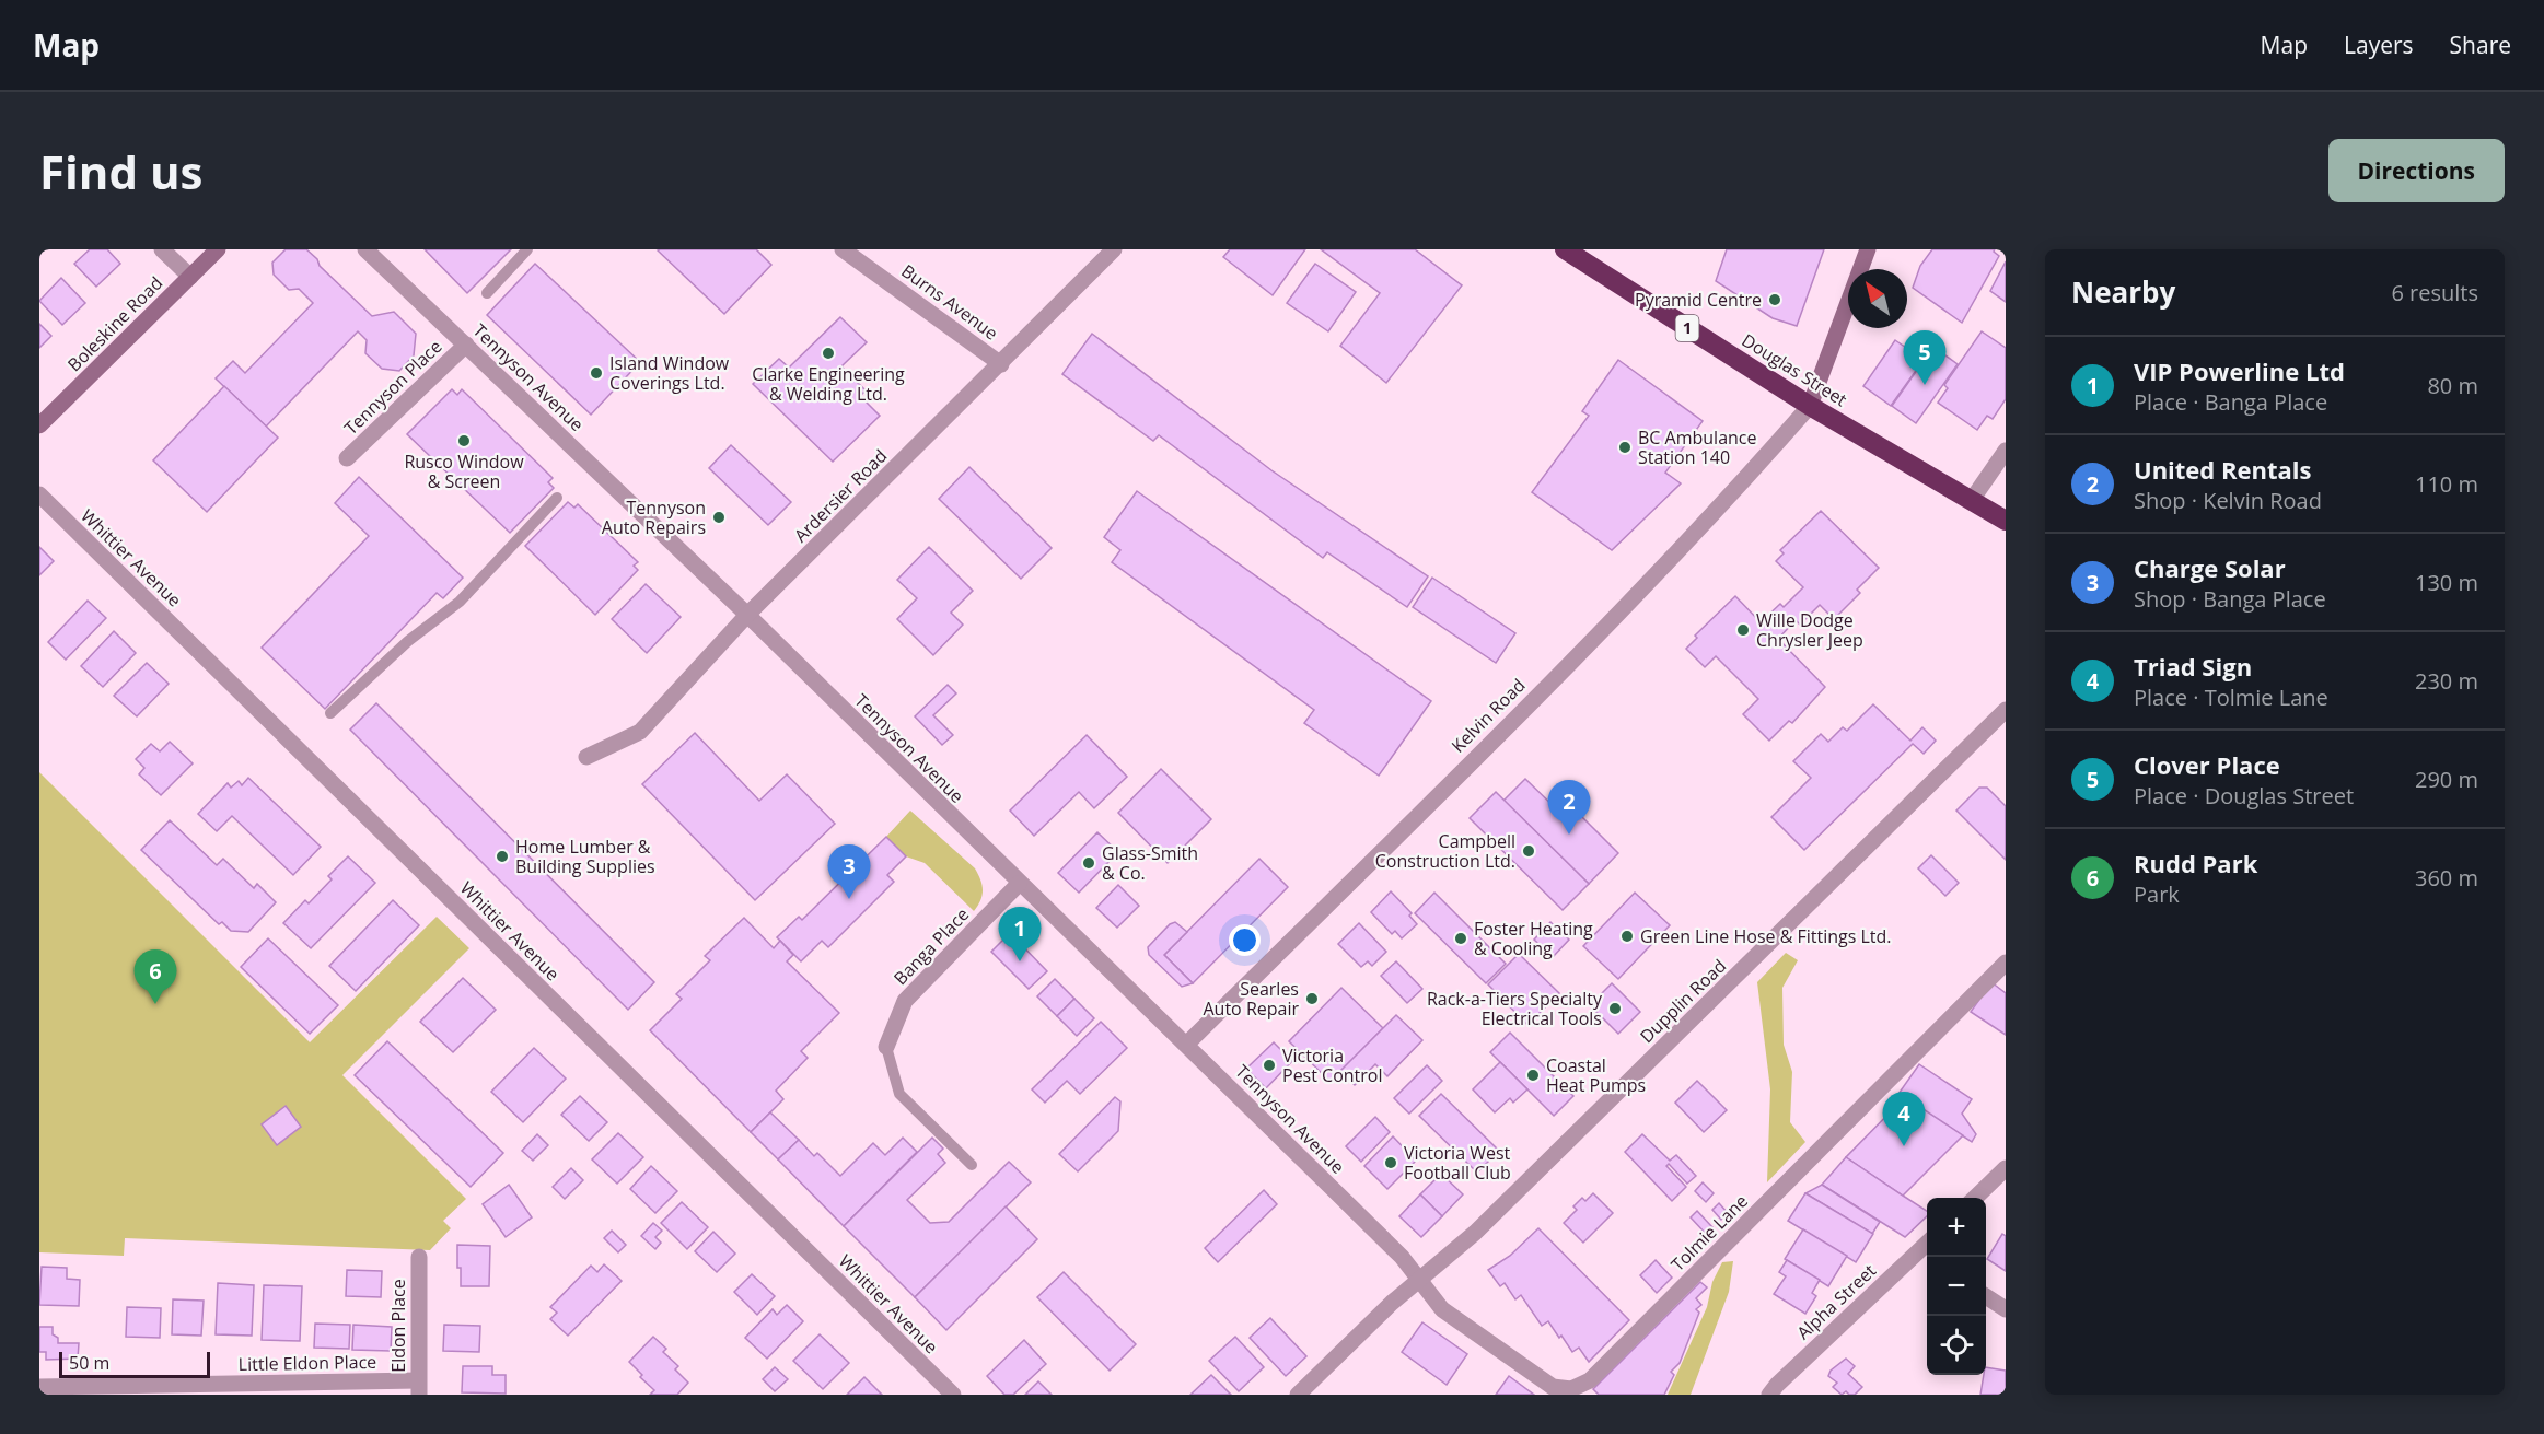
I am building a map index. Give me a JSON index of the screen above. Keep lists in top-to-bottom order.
{
  "streets": {
    "highway": ["1", "Douglas Street"],
    "main road": ["Boleskine Road"],
    "street": [
      "Burns Avenue",
      "Tennyson Avenue",
      "Tennyson Place",
      "Ardersier Road",
      "Whittier Avenue",
      "Kelvin Road",
      "Banga Place",
      "Dupplin Road",
      "Tolmie Lane",
      "Alpha Street",
      "Eldon Place",
      "Little Eldon Place"
    ]
  },
  "crossings": [
    ["Burns Avenue", "Ardersier Road"],
    ["Douglas Street", "Kelvin Road"],
    ["Tennyson Avenue", "Tennyson Place"],
    ["Tennyson Avenue", "Ardersier Road"],
    ["Tennyson Avenue", "Kelvin Road"],
    ["Tennyson Avenue", "Banga Place"],
    ["Tennyson Avenue", "Dupplin Road"],
    ["Tennyson Avenue", "Tolmie Lane"],
    ["Dupplin Road", "Tolmie Lane"],
    ["Eldon Place", "Little Eldon Place"]
  ],
  "places": [
    "Pyramid Centre",
    "Clarke Engineering & Welding Ltd.",
    "Island Window Coverings Ltd.",
    "Rusco Window & Screen",
    "BC Ambulance Station 140",
    "Tennyson Auto Repairs",
    "Wille Dodge Chrysler Jeep",
    "Campbell Construction Ltd.",
    "Home Lumber & Building Supplies",
    "Glass-Smith & Co.",
    "Green Line Hose & Fittings Ltd.",
    "Foster Heating & Cooling",
    "Searles Auto Repair",
    "Rack-a-Tiers Specialty Electrical Tools",
    "Victoria Pest Control",
    "Coastal Heat Pumps",
    "Victoria West Football Club"
  ],
  "scale_bar": "50 m",
  "north": "top left",
  "page": {
    "header": "Map",
    "nav": ["Map", "Layers", "Share"],
    "buttons": "Directions",
    "title": "Find us",
    "heading": ["Nearby", "6 results"],
    "pins": [
      "5",
      "2",
      "3",
      "1",
      "6",
      "4"
    ],
    "list": [
      {
        "mark": "1",
        "name": "VIP Powerline Ltd",
        "note": "Place · Banga Place",
        "value": "80 m"
      },
      {
        "mark": "2",
        "name": "United Rentals",
        "note": "Shop · Kelvin Road",
        "value": "110 m"
      },
      {
        "mark": "3",
        "name": "Charge Solar",
        "note": "Shop · Banga Place",
        "value": "130 m"
      },
      {
        "mark": "4",
        "name": "Triad Sign",
        "note": "Place · Tolmie Lane",
        "value": "230 m"
      },
      {
        "mark": "5",
        "name": "Clover Place",
        "note": "Place · Douglas Street",
        "value": "290 m"
      },
      {
        "mark": "6",
        "name": "Rudd Park",
        "note": "Park",
        "value": "360 m"
      }
    ],
    "map_buttons": ["+", "−"],
    "scale": "50 m"
  }
}
